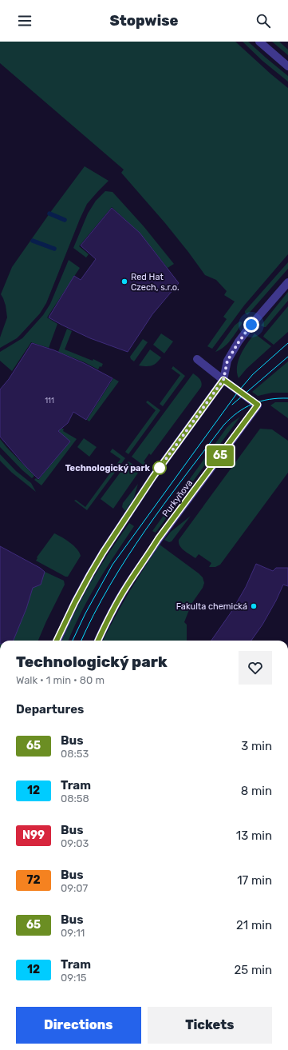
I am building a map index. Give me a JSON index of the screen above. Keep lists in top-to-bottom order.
{
  "streets": {
    "street": ["Purkyňova"]
  },
  "places": ["Red Hat Czech, s.r.o.", "Technologický park", "Fakulta chemická"],
  "lines": ["bus line 65"],
  "house_numbers": ["111"],
  "page": {
    "header": "Stopwise",
    "on_map": "65",
    "heading": [
      ["Technologický park", "Walk · 1 min · 80 m"],
      "Departures"
    ],
    "list": [
      {
        "mark": "65",
        "name": "Bus",
        "note": "08:53",
        "value": "3 min"
      },
      {
        "mark": "12",
        "name": "Tram",
        "note": "08:58",
        "value": "8 min"
      },
      {
        "mark": "N99",
        "name": "Bus",
        "note": "09:03",
        "value": "13 min"
      },
      {
        "mark": "72",
        "name": "Bus",
        "note": "09:07",
        "value": "17 min"
      },
      {
        "mark": "65",
        "name": "Bus",
        "note": "09:11",
        "value": "21 min"
      },
      {
        "mark": "12",
        "name": "Tram",
        "note": "09:15",
        "value": "25 min"
      }
    ],
    "buttons": ["Directions", "Tickets"]
  }
}
